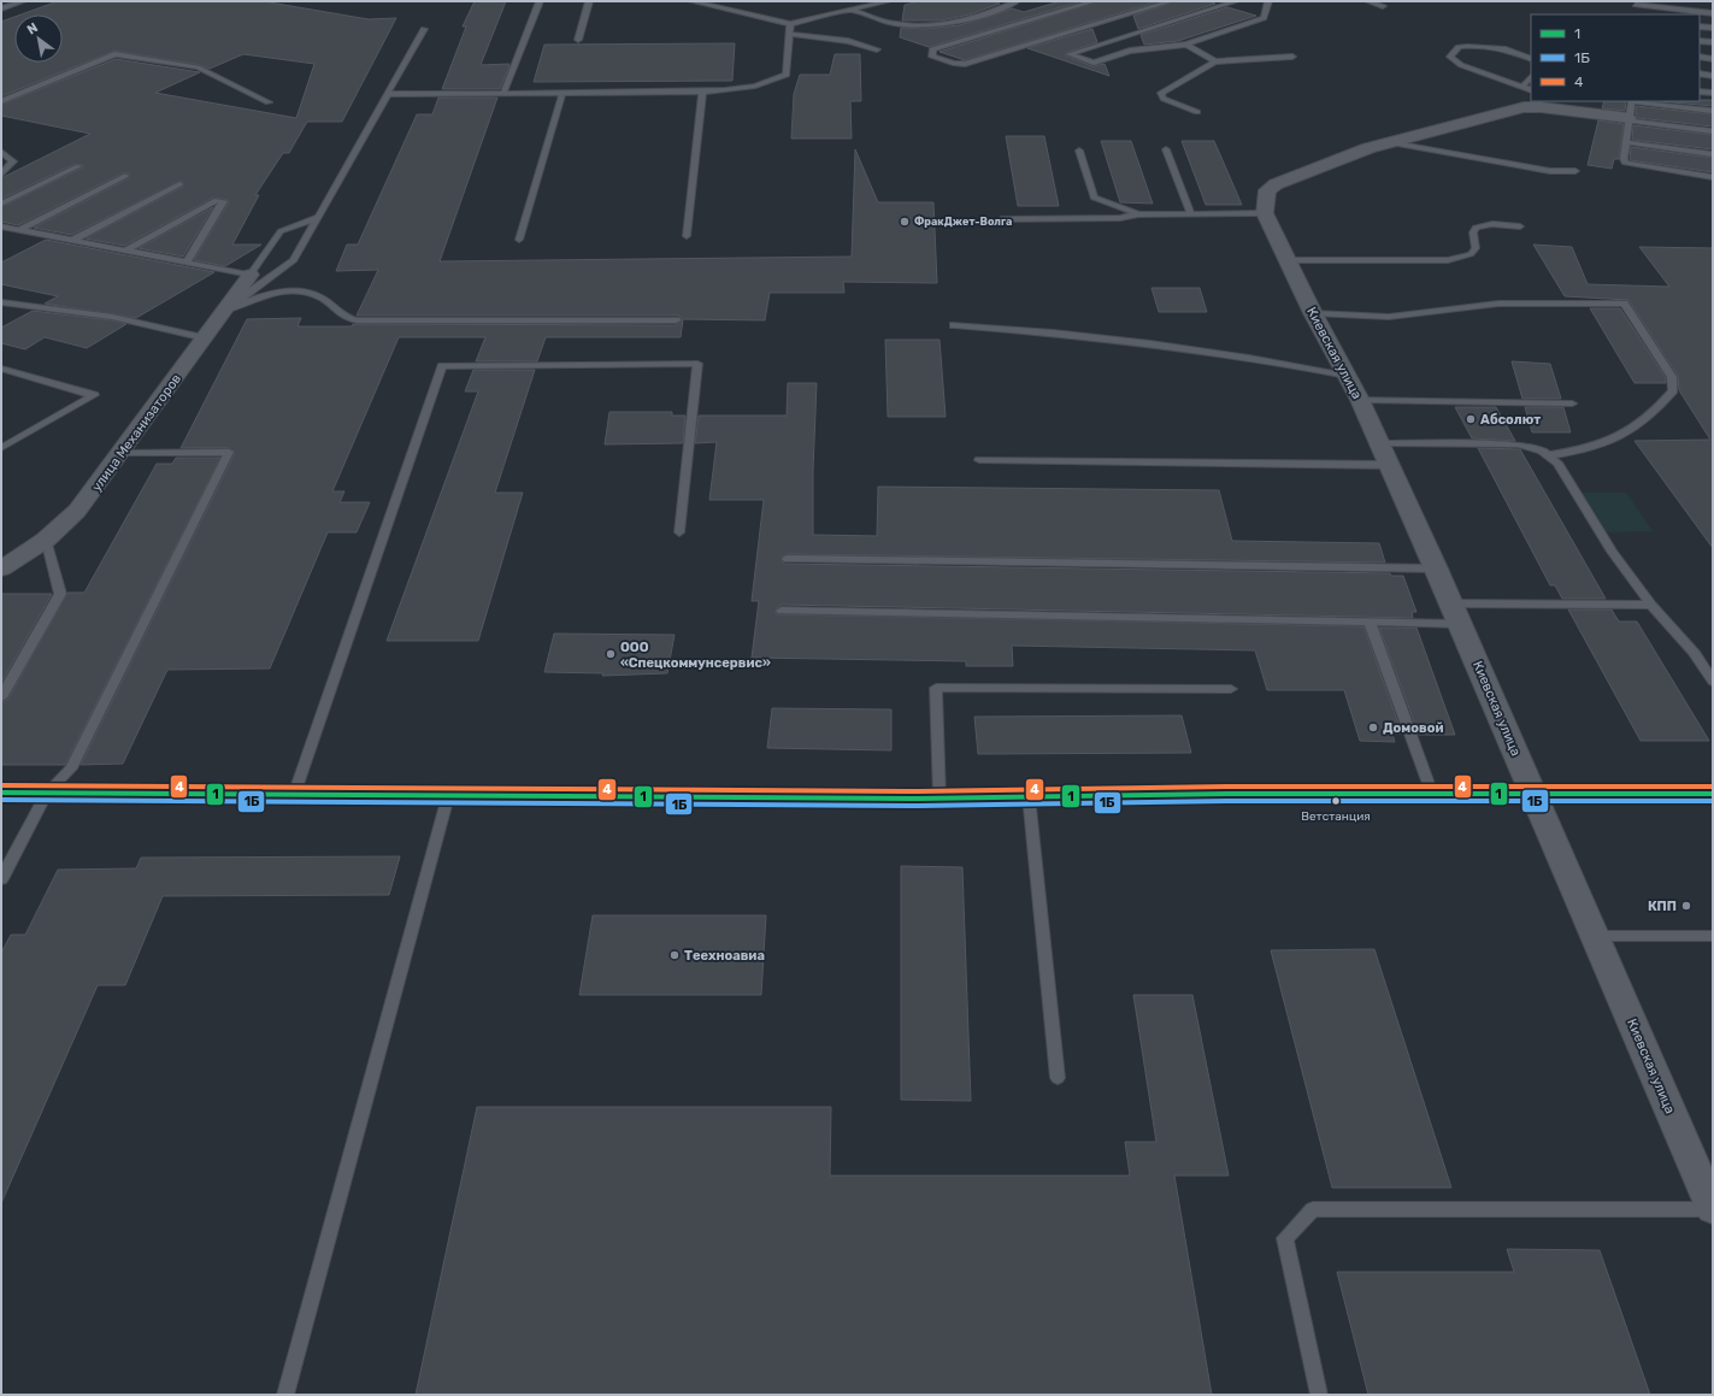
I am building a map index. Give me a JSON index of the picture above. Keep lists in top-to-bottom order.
{
  "streets": {
    "street": ["Киевская улица", "улица Механизаторов"]
  },
  "places": [
    "ФракДжет-Волга",
    "Абсолют",
    "ООО «Спецкоммунсервис»",
    "Домовой",
    "Ветстанция",
    "КПП",
    "Теехноавиа"
  ],
  "lines": ["transit line 4", "transit line 1", "transit line 1Б"],
  "legend": ["1", "1Б", "4"],
  "north": "top left"
}
